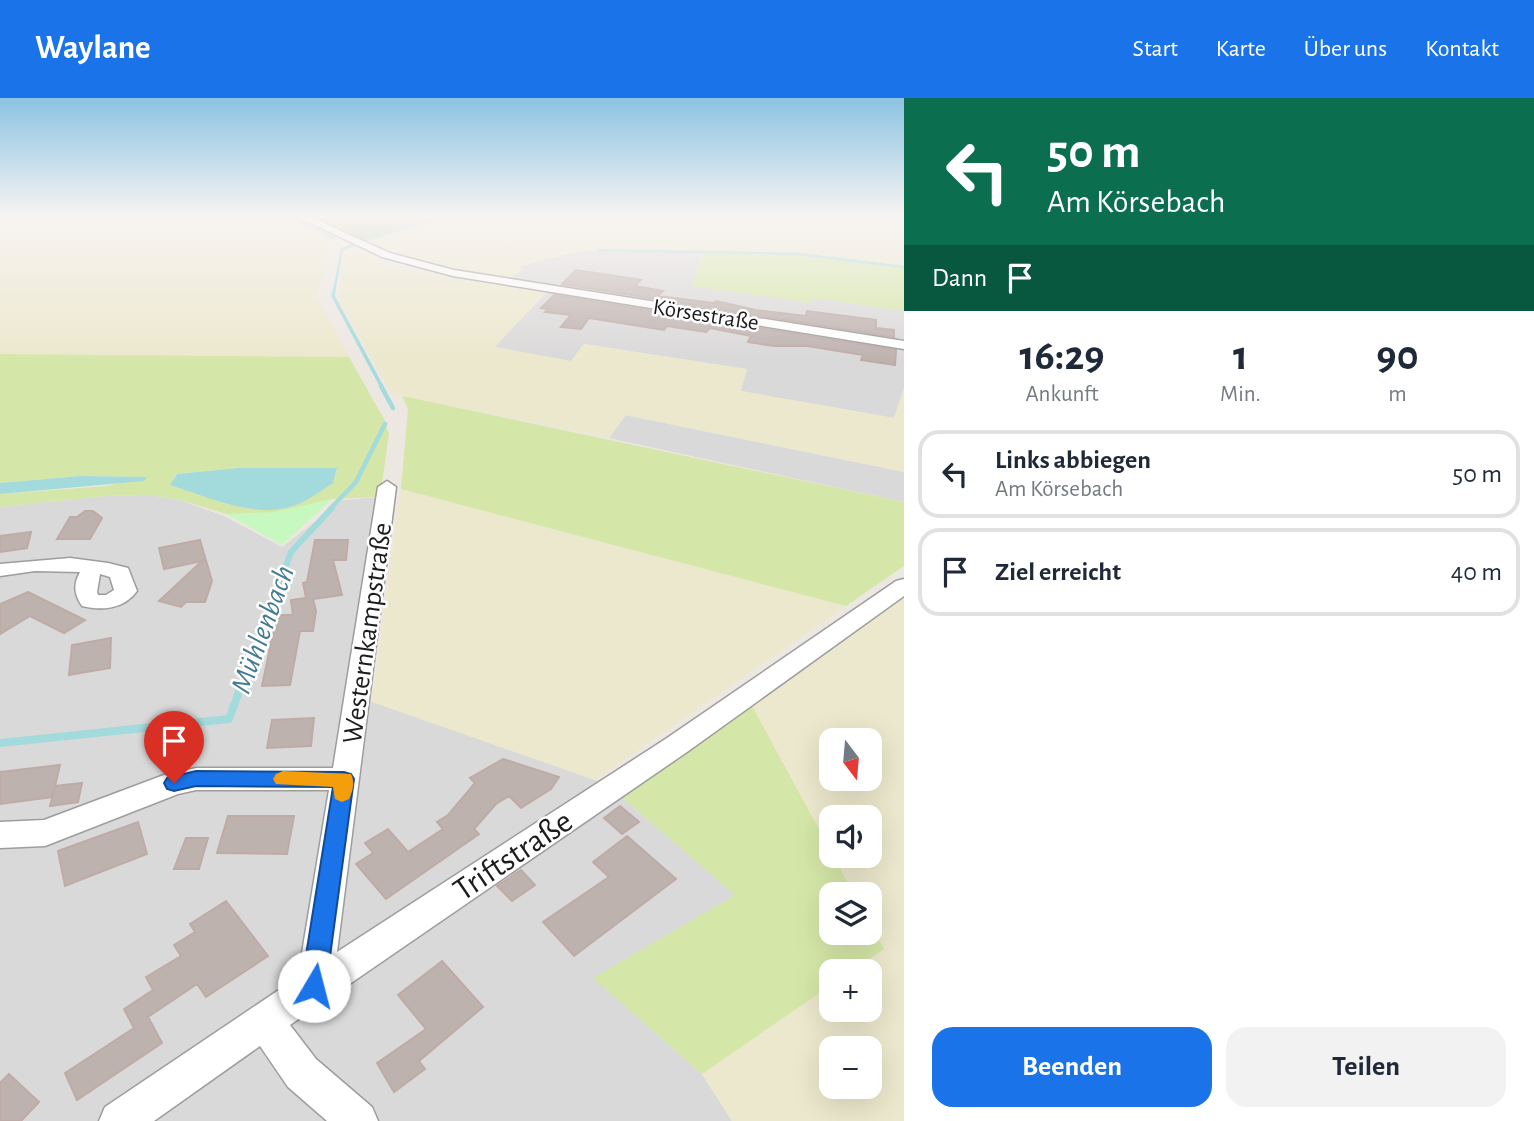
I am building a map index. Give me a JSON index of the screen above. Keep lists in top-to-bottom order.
{
  "streets": {
    "street": ["Körsestraße", "Westernkampstraße", "Triftstraße"]
  },
  "crossings": [
    ["Westernkampstraße", "Triftstraße"]
  ],
  "water": ["Mühlenbach"],
  "north": "bottom",
  "page": {
    "header": "Waylane",
    "nav": [
      "Start",
      "Karte",
      "Über uns",
      "Kontakt"
    ],
    "turn": ["50 m", "Am Körsebach"],
    "then": "Dann",
    "eta": [
      "16:29",
      "Ankunft",
      "1",
      "Min.",
      "90",
      "m"
    ],
    "list": [
      {
        "name": "Links abbiegen",
        "note": "Am Körsebach",
        "value": "50 m"
      },
      {
        "name": "Ziel erreicht",
        "value": "40 m"
      }
    ],
    "map_buttons": ["+", "−"],
    "buttons": ["Beenden", "Teilen"]
  }
}
